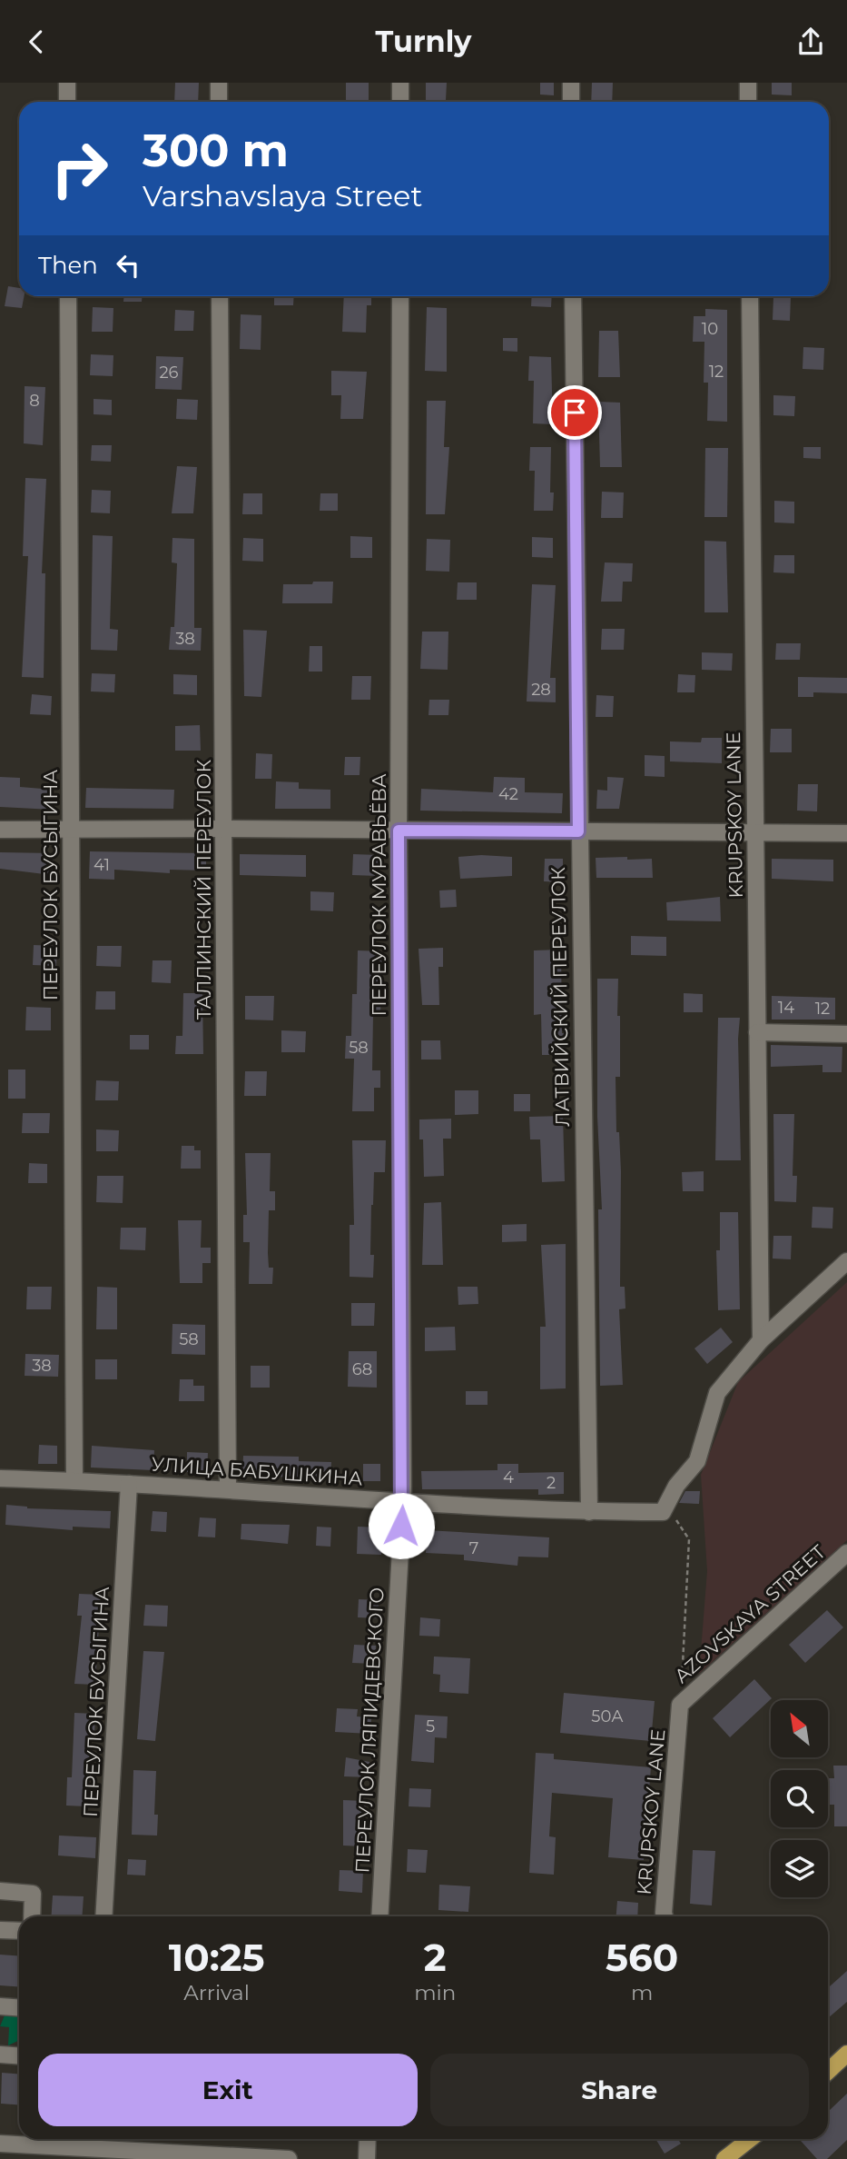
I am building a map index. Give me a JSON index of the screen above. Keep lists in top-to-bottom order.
{
  "streets": {
    "street": [
      "KRUPSKOY LANE",
      "ПЕРЕУЛОК БУСЫГИНА",
      "ТАЛЛИНСКИЙ ПЕРЕУЛОК",
      "ПЕРЕУЛОК МУРАВЬЁВА",
      "ЛАТВИЙСКИЙ ПЕРЕУЛОК",
      "УЛИЦА БАБУШКИНА",
      "AZOVSKAYA STREET",
      "ПЕРЕУЛОК ЛЯПИДЕВСКОГО"
    ]
  },
  "crossings": [
    ["KRUPSKOY LANE", "AZOVSKAYA STREET"],
    ["ПЕРЕУЛОК БУСЫГИНА", "УЛИЦА БАБУШКИНА"],
    ["ТАЛЛИНСКИЙ ПЕРЕУЛОК", "УЛИЦА БАБУШКИНА"],
    ["ПЕРЕУЛОК МУРАВЬЁВА", "УЛИЦА БАБУШКИНА"],
    ["ПЕРЕУЛОК МУРАВЬЁВА", "ПЕРЕУЛОК ЛЯПИДЕВСКОГО"],
    ["ЛАТВИЙСКИЙ ПЕРЕУЛОК", "УЛИЦА БАБУШКИНА"],
    ["УЛИЦА БАБУШКИНА", "ПЕРЕУЛОК ЛЯПИДЕВСКОГО"]
  ],
  "house_numbers": [
    "10",
    "12",
    "26",
    "8",
    "38",
    "28",
    "42",
    "41",
    "14",
    "12",
    "58",
    "58",
    "38",
    "68",
    "4",
    "2",
    "7",
    "50А",
    "5"
  ],
  "north": "top left",
  "page": {
    "header": "Turnly",
    "turn": ["300 m", "Varshavslaya Street"],
    "then": "Then",
    "eta": [
      "10:25",
      "Arrival",
      "2",
      "min",
      "560",
      "m"
    ],
    "buttons": ["Exit", "Share"]
  }
}
